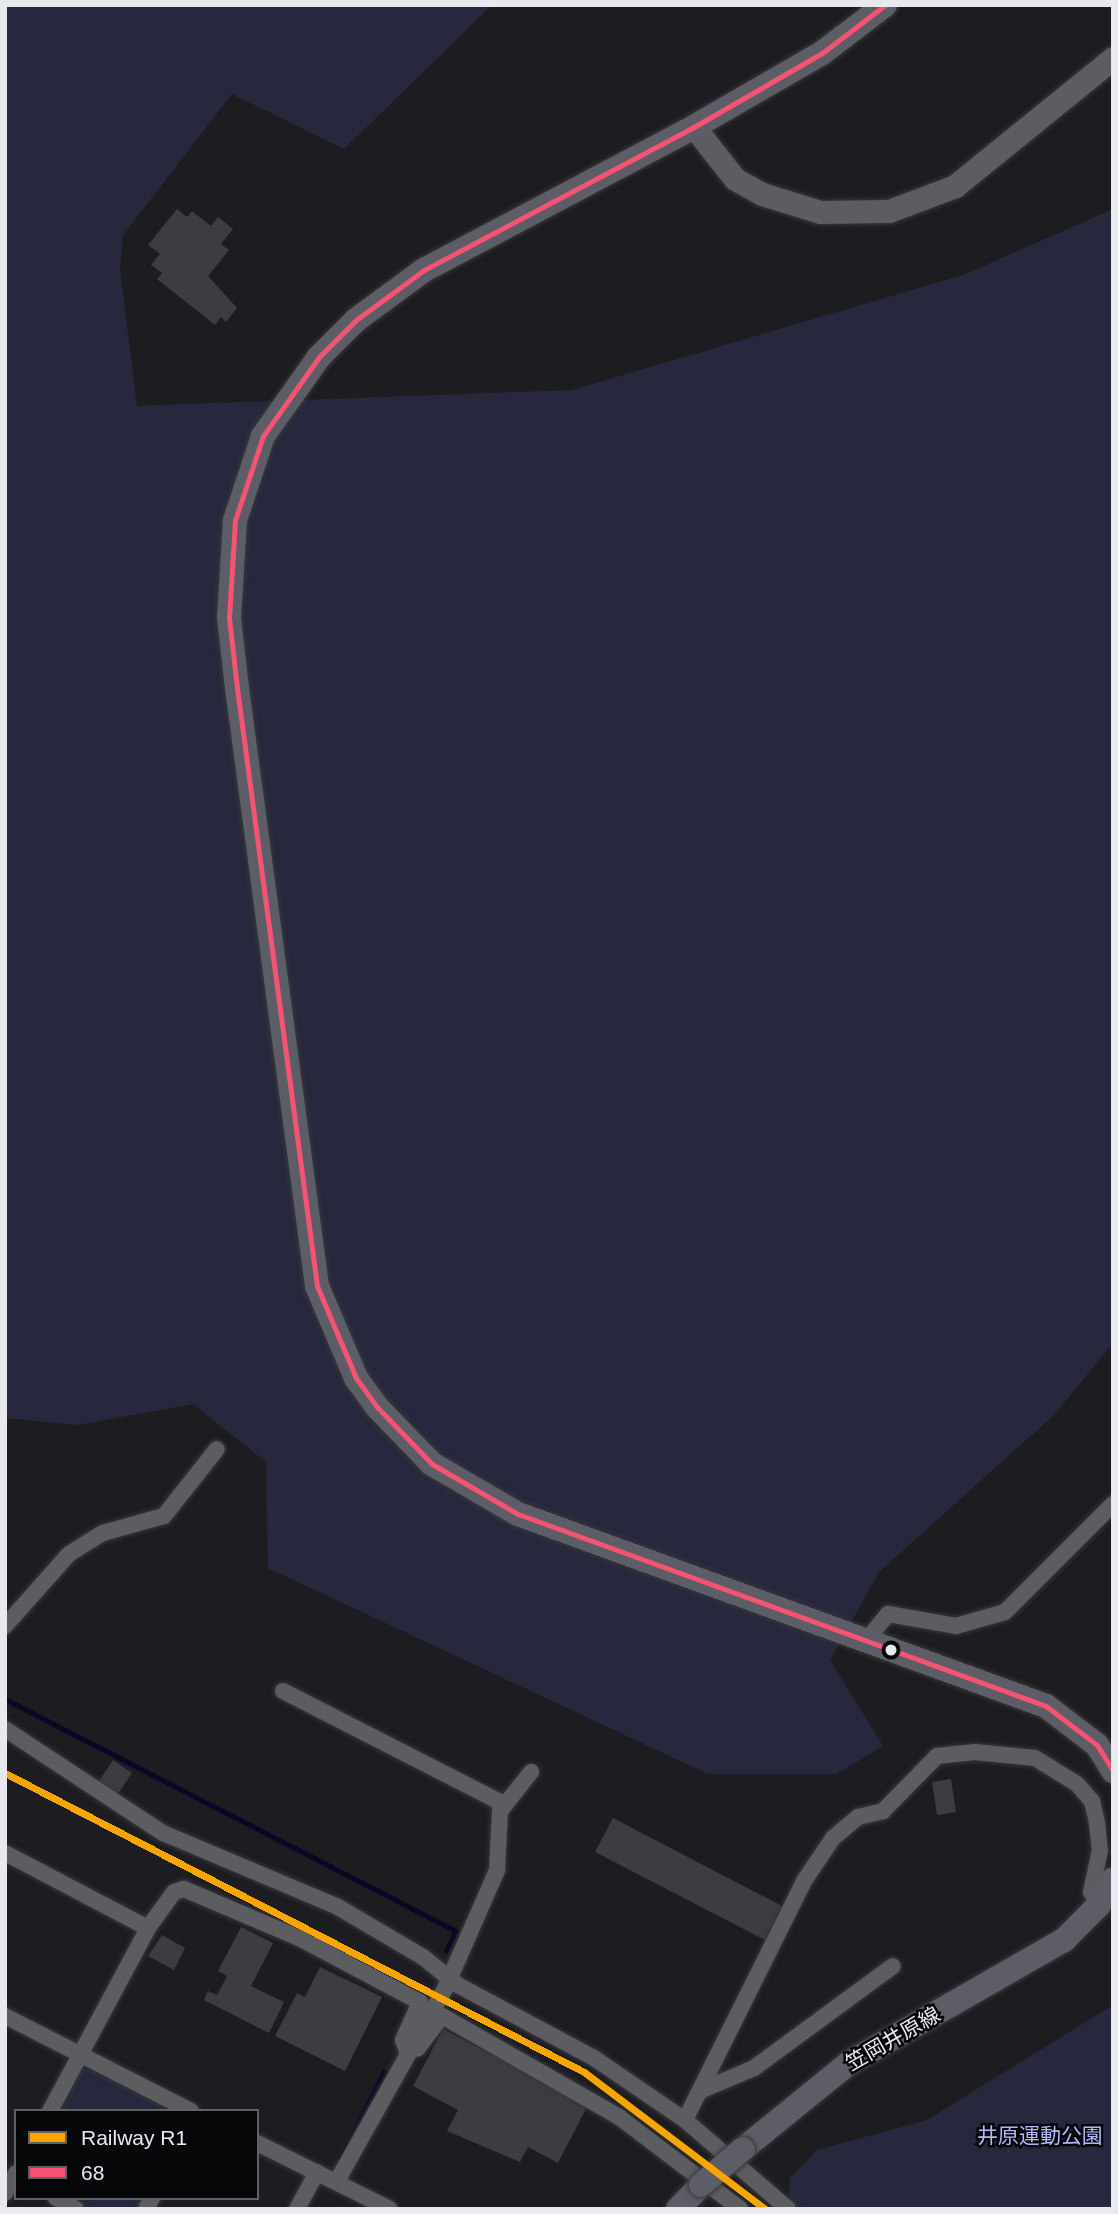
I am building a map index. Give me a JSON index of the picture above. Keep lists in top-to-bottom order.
{
  "streets": {
    "main road": ["笠岡井原線"]
  },
  "parks": ["井原運動公園"],
  "lines": ["transit line 68", "rail line R1"],
  "legend": ["Railway R1", "68"]
}
